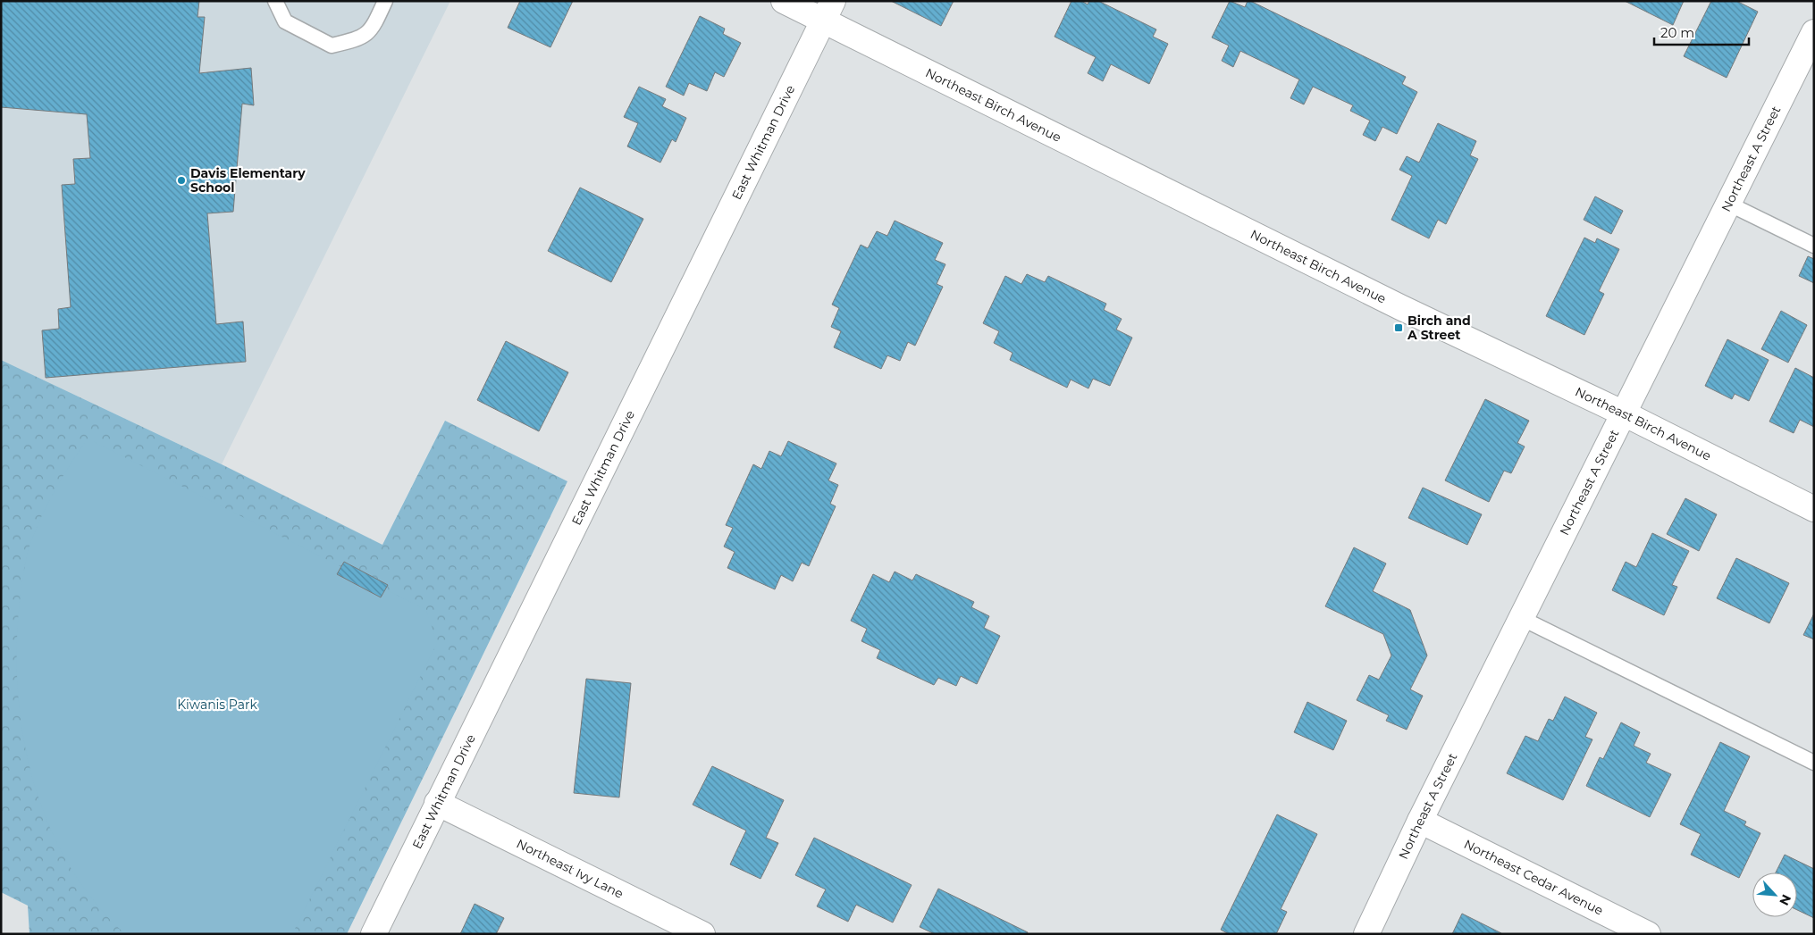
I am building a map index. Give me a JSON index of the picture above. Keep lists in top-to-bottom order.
{
  "streets": {
    "street": [
      "Northeast Birch Avenue",
      "East Whitman Drive",
      "Northeast A Street",
      "Northeast Ivy Lane",
      "Northeast Cedar Avenue"
    ]
  },
  "crossings": [
    ["Northeast Birch Avenue", "East Whitman Drive"],
    ["Northeast Birch Avenue", "Northeast A Street"],
    ["East Whitman Drive", "Northeast Ivy Lane"],
    ["Northeast A Street", "Northeast Cedar Avenue"]
  ],
  "parks": ["Kiwanis Park"],
  "places": {
    "other": ["Davis Elementary School"],
    "transit": ["Birch and A Street"]
  },
  "scale_bar": "20 m",
  "north": "bottom right"
}
